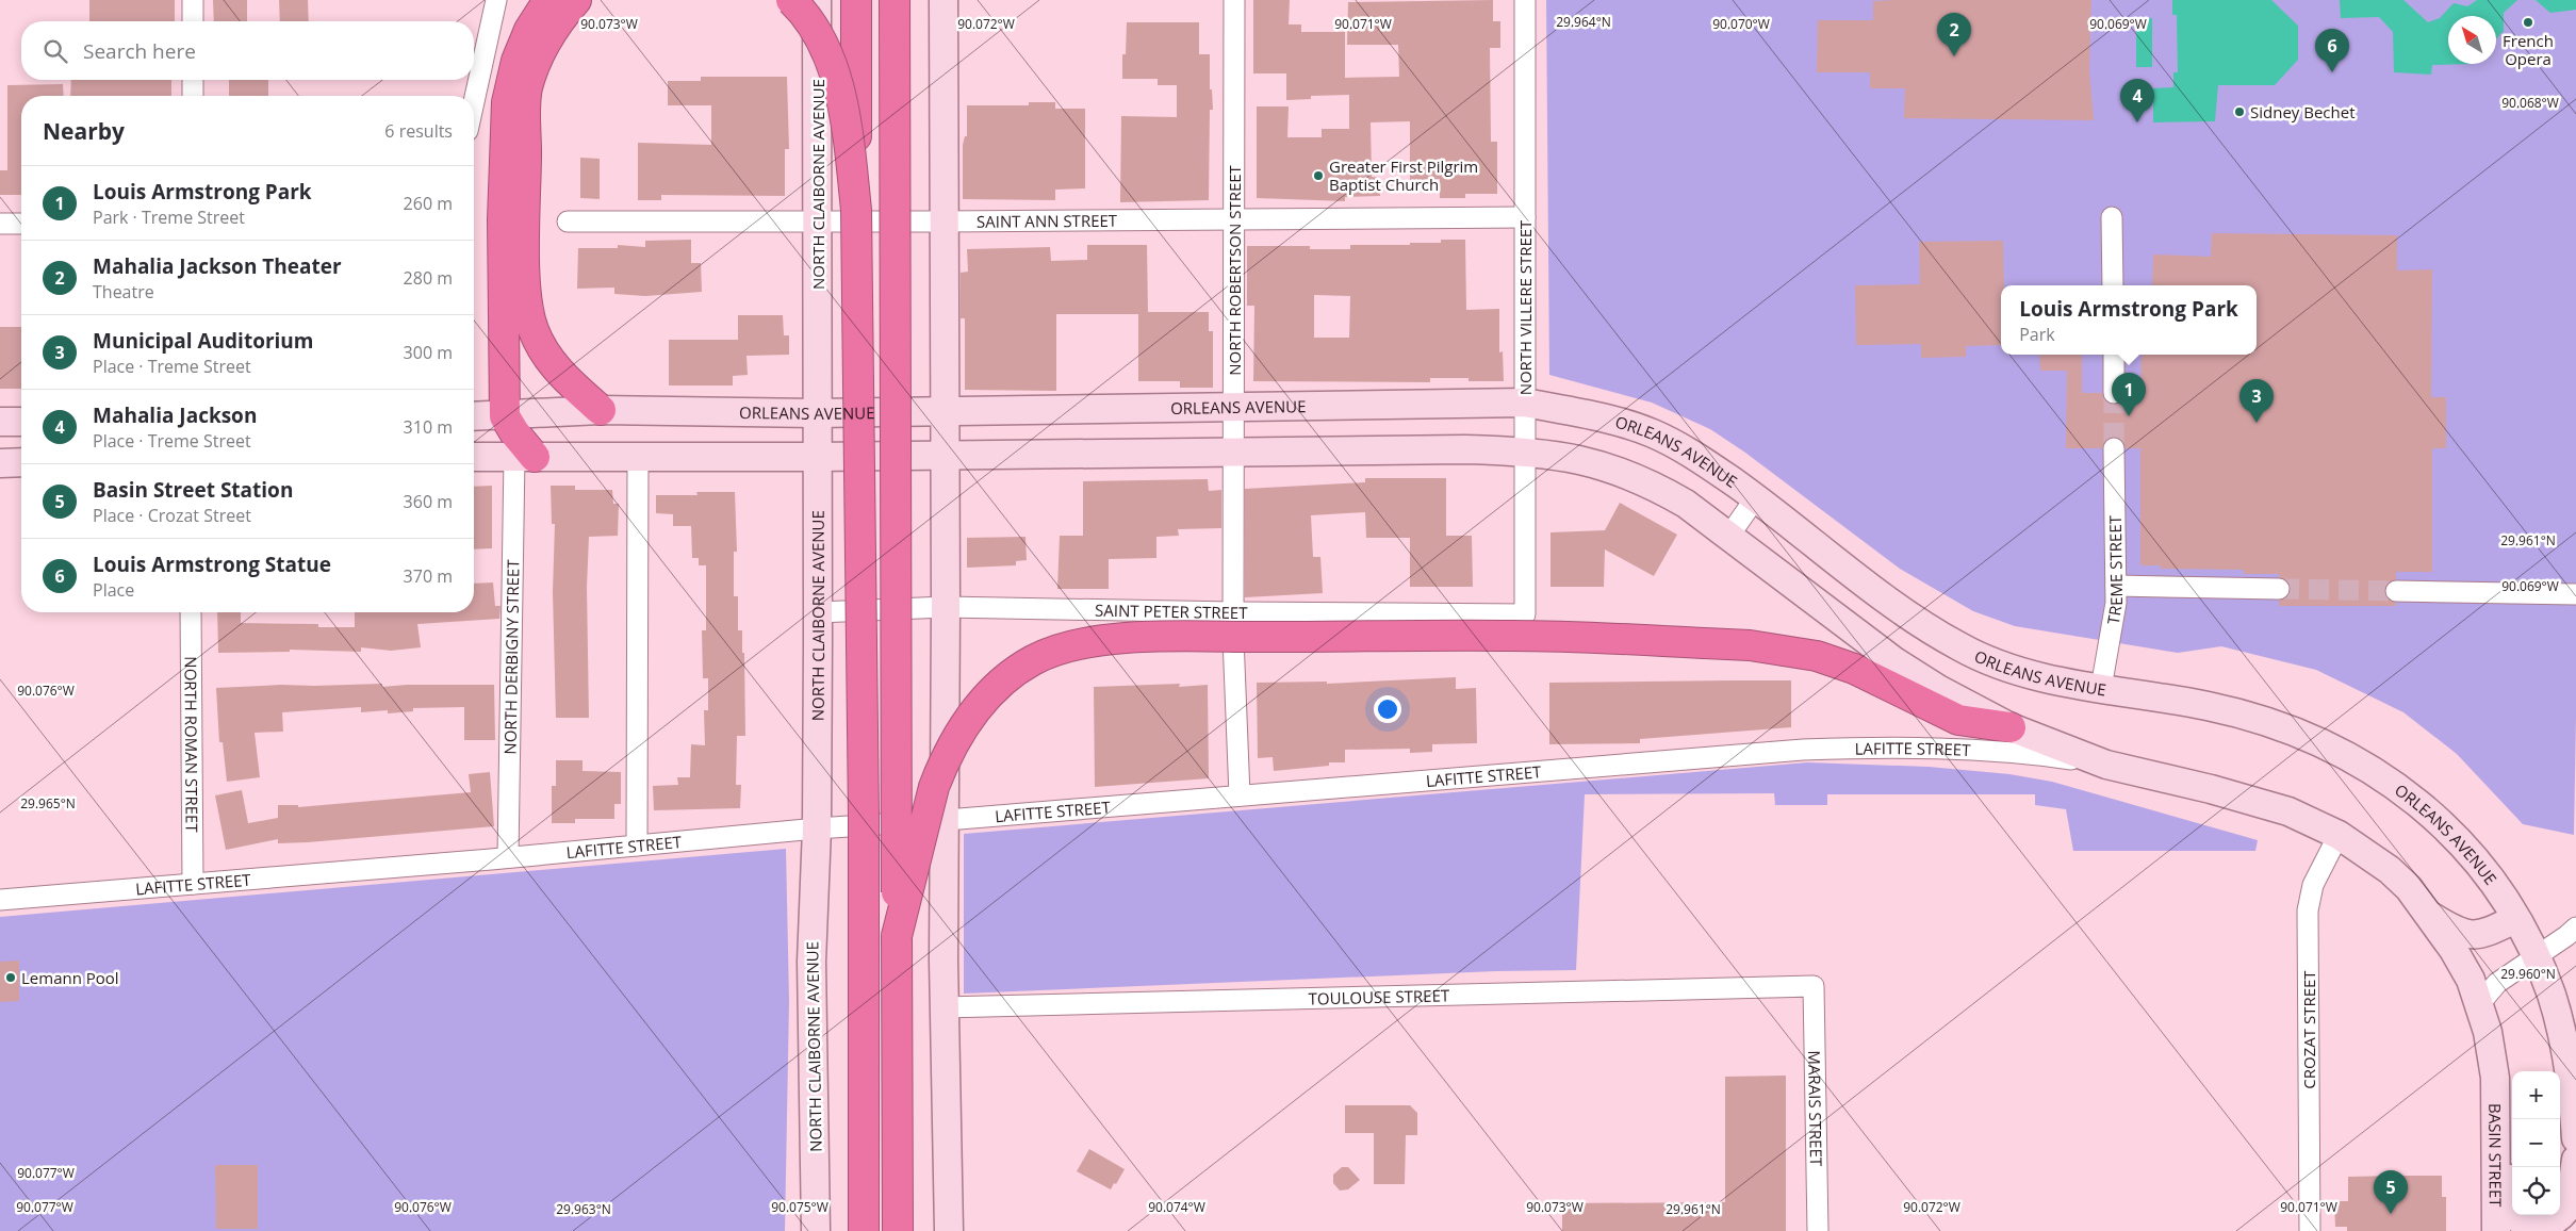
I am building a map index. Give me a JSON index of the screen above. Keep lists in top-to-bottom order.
{
  "streets": {
    "street": [
      "NORTH CLAIBORNE AVENUE",
      "SAINT ANN STREET",
      "NORTH ROBERTSON STREET",
      "NORTH VILLERE STREET",
      "ORLEANS AVENUE",
      "TREME STREET",
      "SAINT PETER STREET",
      "NORTH DERBIGNY STREET",
      "NORTH ROMAN STREET",
      "LAFITTE STREET",
      "TOULOUSE STREET",
      "CROZAT STREET",
      "MARAIS STREET",
      "BASIN STREET"
    ]
  },
  "crossings": [
    ["NORTH CLAIBORNE AVENUE", "SAINT ANN STREET"],
    ["NORTH CLAIBORNE AVENUE", "ORLEANS AVENUE"],
    ["NORTH CLAIBORNE AVENUE", "SAINT PETER STREET"],
    ["NORTH CLAIBORNE AVENUE", "LAFITTE STREET"],
    ["SAINT ANN STREET", "NORTH ROBERTSON STREET"],
    ["SAINT ANN STREET", "NORTH VILLERE STREET"],
    ["NORTH ROBERTSON STREET", "ORLEANS AVENUE"],
    ["NORTH ROBERTSON STREET", "SAINT PETER STREET"],
    ["NORTH ROBERTSON STREET", "LAFITTE STREET"],
    ["NORTH VILLERE STREET", "ORLEANS AVENUE"],
    ["NORTH VILLERE STREET", "SAINT PETER STREET"],
    ["ORLEANS AVENUE", "TREME STREET"],
    ["NORTH DERBIGNY STREET", "LAFITTE STREET"],
    ["NORTH ROMAN STREET", "LAFITTE STREET"],
    ["TOULOUSE STREET", "MARAIS STREET"]
  ],
  "places": [
    "French Opera",
    "Sidney Bechet",
    "Greater First Pilgrim Baptist Church",
    "Lemann Pool"
  ],
  "north": "top left",
  "page": {
    "pins": [
      "2",
      "6",
      "4",
      "1",
      "3",
      "5"
    ],
    "search": "Search here",
    "heading": ["Nearby", "6 results"],
    "list": [
      {
        "mark": "1",
        "name": "Louis Armstrong Park",
        "note": "Park · Treme Street",
        "value": "260 m"
      },
      {
        "mark": "2",
        "name": "Mahalia Jackson Theater",
        "note": "Theatre",
        "value": "280 m"
      },
      {
        "mark": "3",
        "name": "Municipal Auditorium",
        "note": "Place · Treme Street",
        "value": "300 m"
      },
      {
        "mark": "4",
        "name": "Mahalia Jackson",
        "note": "Place · Treme Street",
        "value": "310 m"
      },
      {
        "mark": "5",
        "name": "Basin Street Station",
        "note": "Place · Crozat Street",
        "value": "360 m"
      },
      {
        "mark": "6",
        "name": "Louis Armstrong Statue",
        "note": "Place",
        "value": "370 m"
      }
    ],
    "popup": ["Louis Armstrong Park", "Park"],
    "map_buttons": ["+", "−"]
  },
  "coordinates": [
    "29.964°N",
    "90.071°W",
    "90.073°W",
    "90.072°W",
    "90.070°W",
    "90.069°W",
    "90.068°W",
    "29.961°N",
    "90.076°W",
    "29.965°N",
    "29.960°N",
    "90.077°W",
    "90.075°W",
    "90.074°W",
    "29.963°N"
  ]
}
